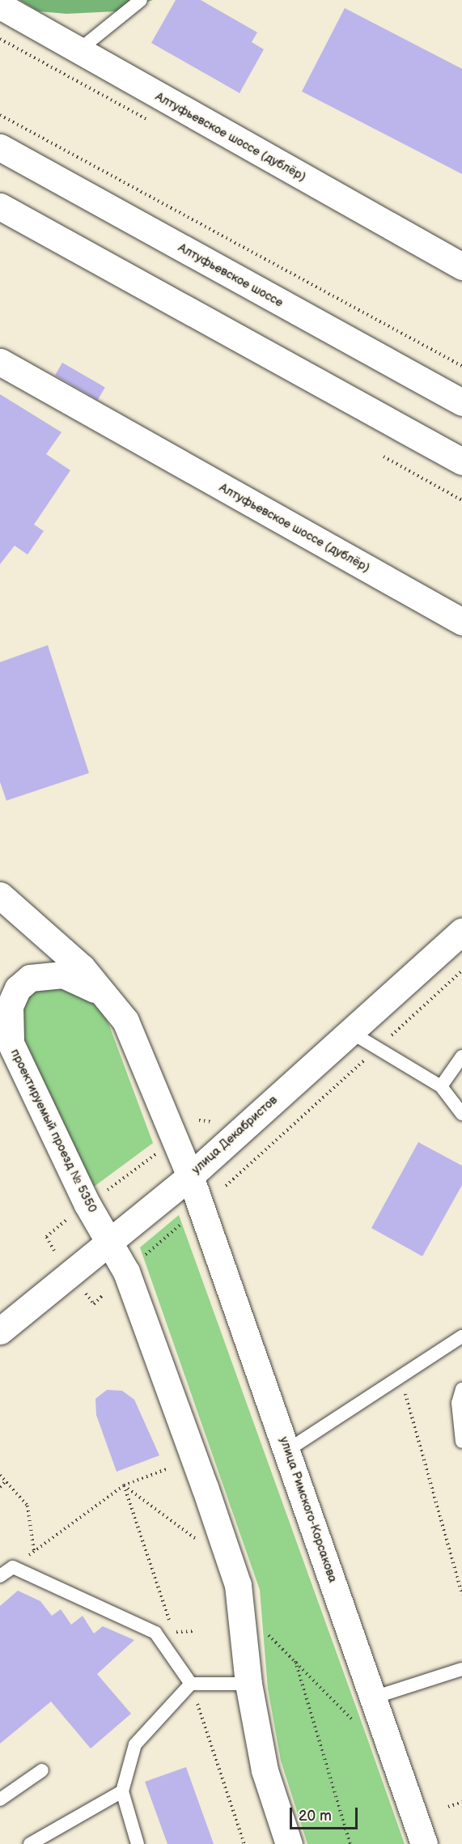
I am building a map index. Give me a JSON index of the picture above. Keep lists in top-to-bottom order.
{
  "streets": {
    "main road": [
      "Алтуфьевское шоссе (дублёр)",
      "Алтуфьевское шоссе",
      "проектируемый проезд № 5350",
      "улица Декабристов",
      "улица Римского-Корсакова"
    ]
  },
  "crossings": [
    ["проектируемый проезд № 5350", "улица Декабристов"],
    ["улица Декабристов", "улица Римского-Корсакова"]
  ],
  "scale_bar": "20 m"
}
